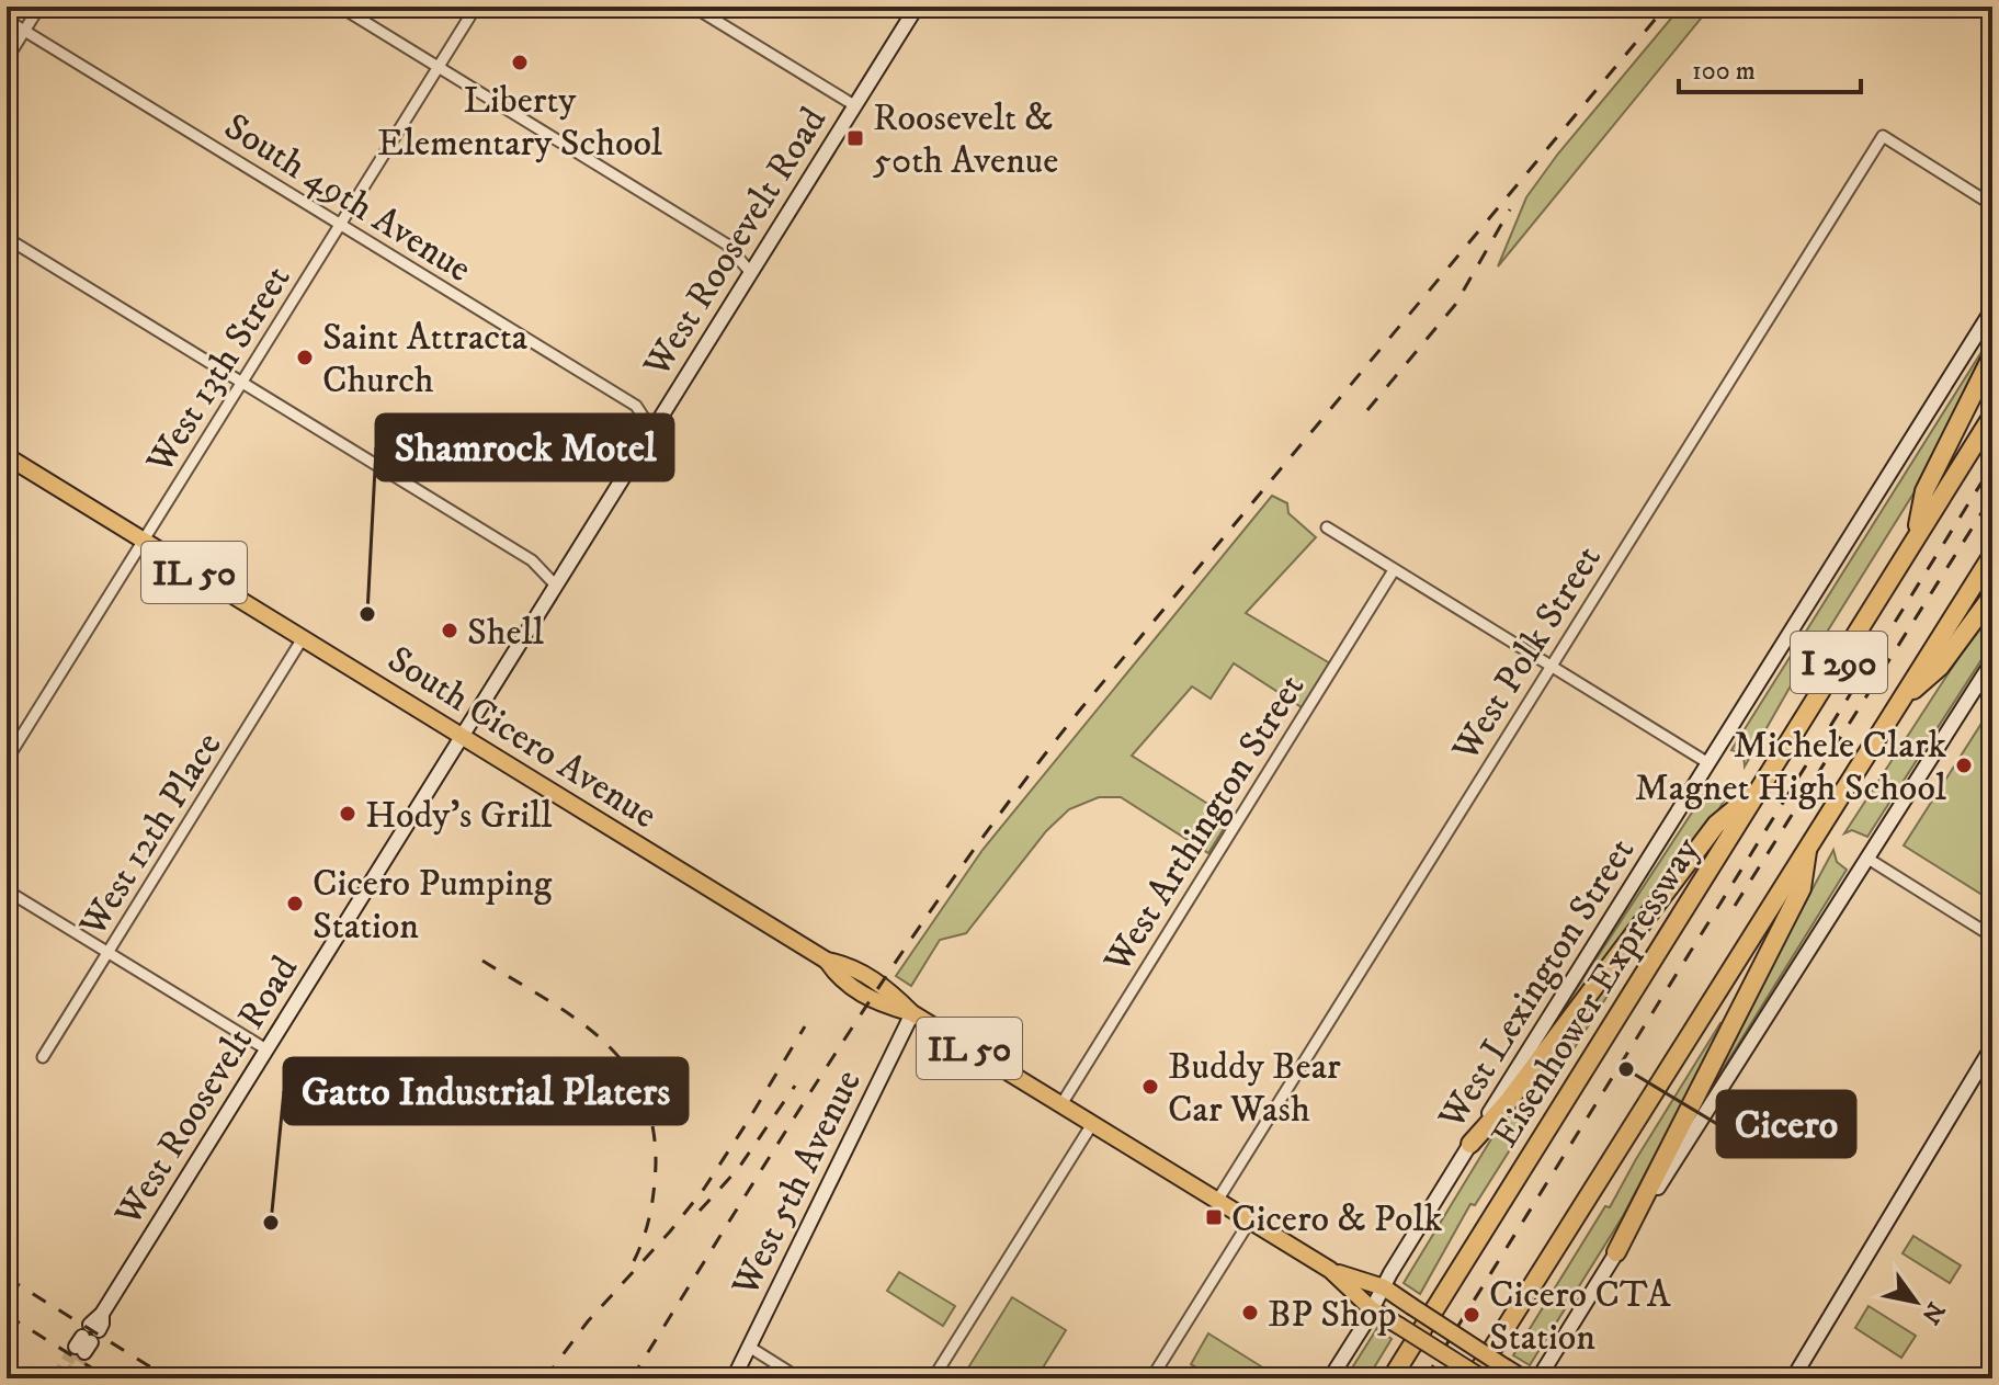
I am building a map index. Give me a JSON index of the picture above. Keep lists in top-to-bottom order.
{
  "streets": {
    "highway": ["I 290", "Eisenhower Expressway"],
    "main road": ["IL 50", "South Cicero Avenue"],
    "street": [
      "South 49th Avenue",
      "West Roosevelt Road",
      "West 13th Street",
      "West Polk Street",
      "West Arthington Street",
      "West 12th Place",
      "West Lexington Street",
      "West 5th Avenue"
    ]
  },
  "crossings": [
    ["South 49th Avenue", "West Roosevelt Road"],
    ["South 49th Avenue", "West 13th Street"],
    ["West Roosevelt Road", "South Cicero Avenue"],
    ["West 13th Street", "South Cicero Avenue"],
    ["West Polk Street", "South Cicero Avenue"],
    ["South Cicero Avenue", "West Arthington Street"],
    ["South Cicero Avenue", "West 12th Place"],
    ["South Cicero Avenue", "West Lexington Street"],
    ["South Cicero Avenue", "West 5th Avenue"]
  ],
  "places": {
    "other": [
      "Liberty Elementary School",
      "Saint Attracta Church",
      "Shamrock Motel",
      "Shell",
      "Michele Clark Magnet High School",
      "Hody's Grill",
      "Cicero Pumping Station",
      "Cicero",
      "Buddy Bear Car Wash",
      "Gatto Industrial Platers",
      "BP Shop",
      "Cicero CTA Station"
    ],
    "transit": ["Roosevelt & 50th Avenue", "Cicero & Polk"]
  },
  "scale_bar": "100 m",
  "north": "bottom right"
}
